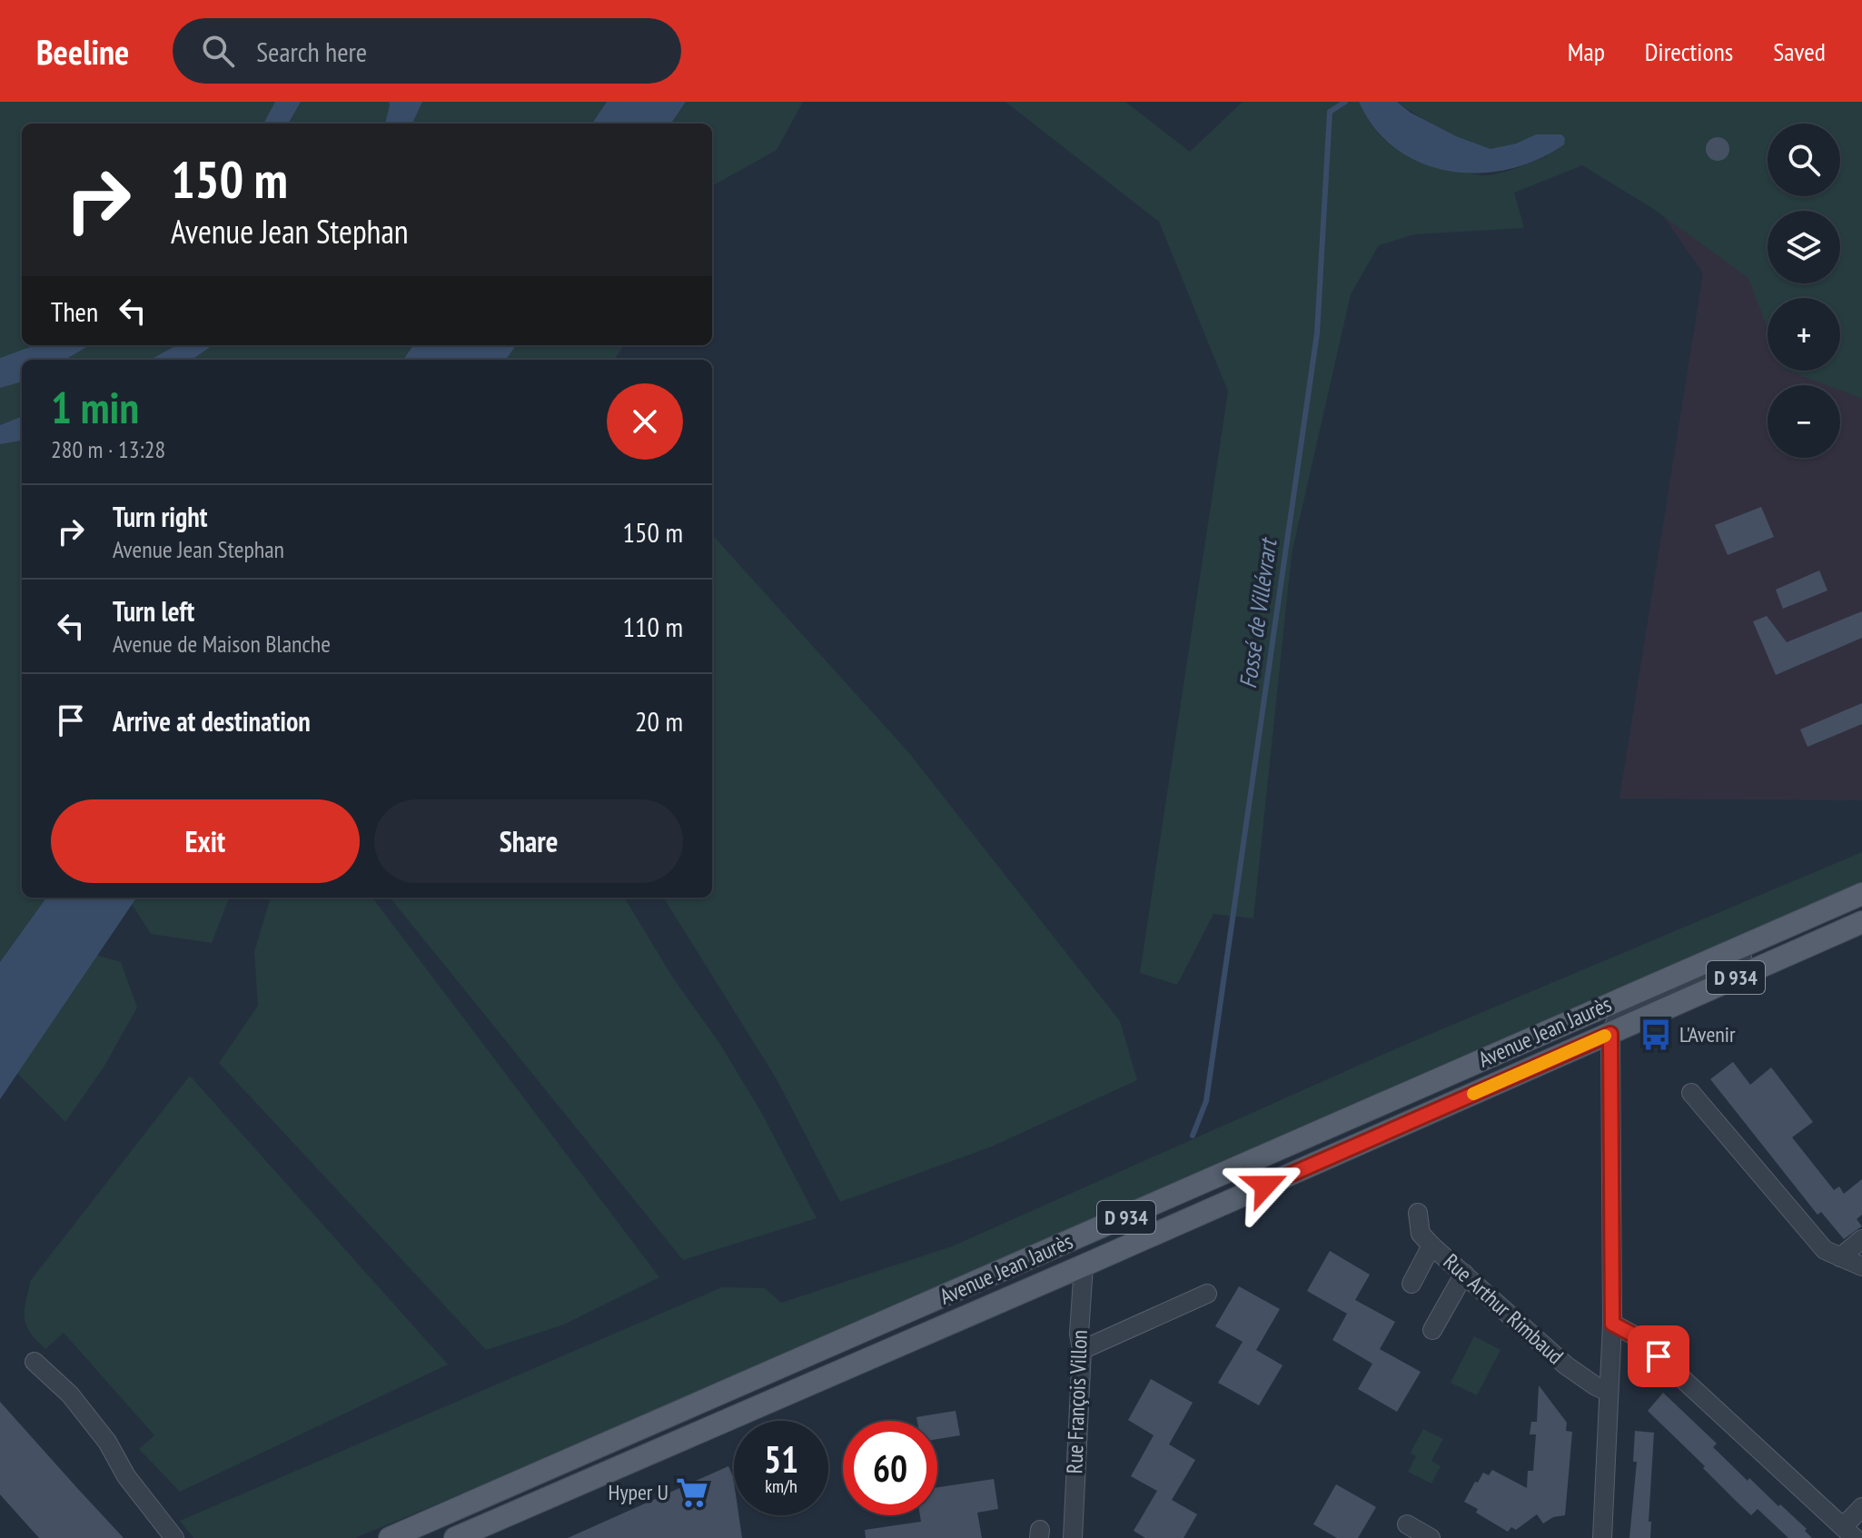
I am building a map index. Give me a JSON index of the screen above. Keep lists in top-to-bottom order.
{
  "streets": {
    "main road": ["D 934", "Avenue Jean Jaurès"],
    "street": ["Rue Arthur Rimbaud", "Rue François Villon"]
  },
  "crossings": [
    ["Avenue Jean Jaurès", "Rue François Villon"]
  ],
  "water": ["Fossé de Villévrart"],
  "places": {
    "bus stop": ["L'Avenir"],
    "supermarket": ["Hyper U"]
  },
  "page": {
    "header": "Beeline",
    "search": "Search here",
    "nav": ["Map", "Directions", "Saved"],
    "map_buttons": ["+", "−"],
    "turn": ["150 m", "Avenue Jean Stephan"],
    "then": "Then",
    "heading": ["1 min", "280 m · 13:28"],
    "list": [
      {
        "name": "Turn right",
        "note": "Avenue Jean Stephan",
        "value": "150 m"
      },
      {
        "name": "Turn left",
        "note": "Avenue de Maison Blanche",
        "value": "110 m"
      },
      {
        "name": "Arrive at destination",
        "value": "20 m"
      }
    ],
    "buttons": ["Exit", "Share"],
    "speed": "51 km/h",
    "limit": "60"
  }
}
